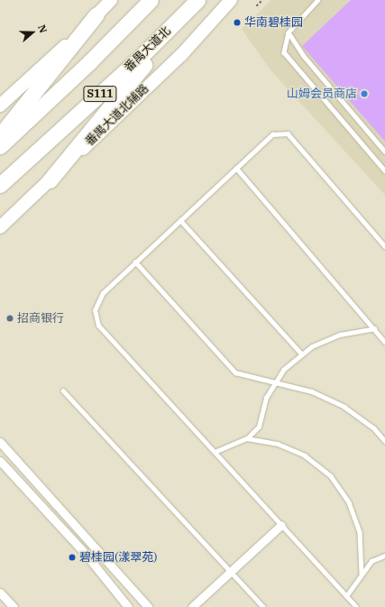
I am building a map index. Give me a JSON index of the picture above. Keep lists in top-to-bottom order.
{
  "streets": {
    "highway": ["番禺大道北", "S111"],
    "main road": ["番禺大道北辅路"]
  },
  "places": [
    "华南碧桂园",
    "山姆会员商店",
    "招商银行",
    "碧桂园(漾翠苑)"
  ],
  "north": "right"
}
